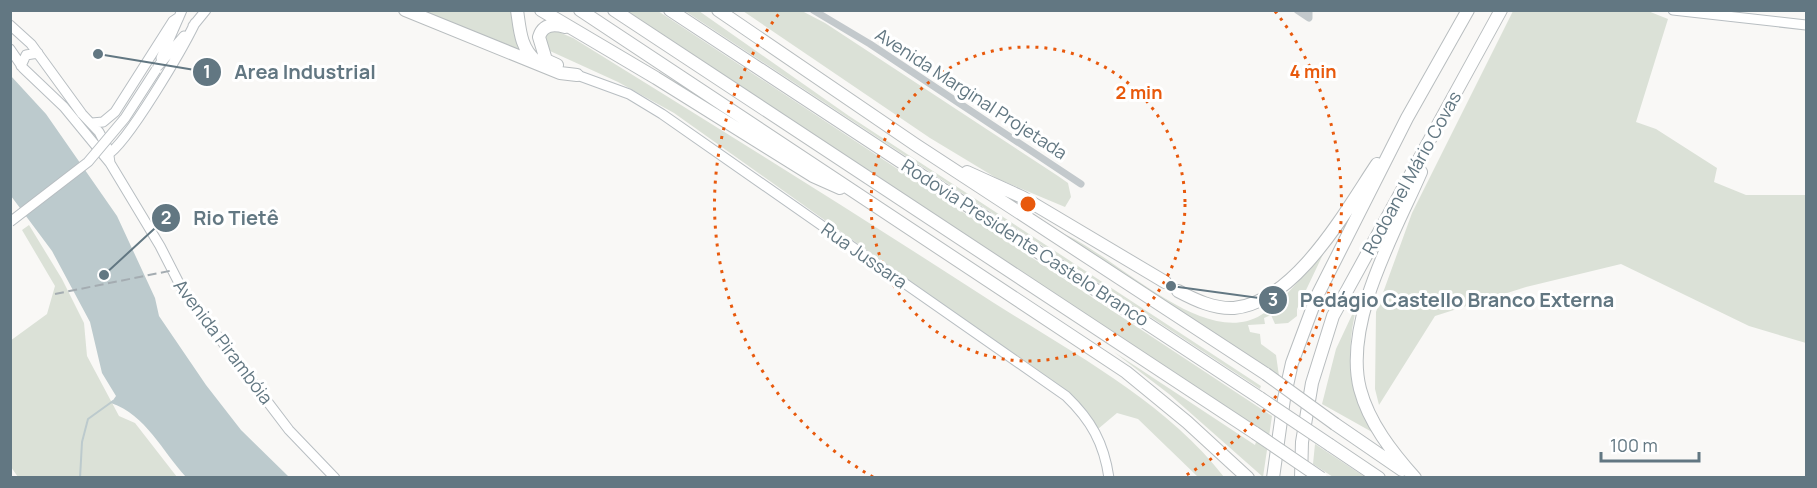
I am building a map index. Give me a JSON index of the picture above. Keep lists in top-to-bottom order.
{
  "streets": {
    "highway": ["Rodoanel Mário Covas", "Rodovia Presidente Castelo Branco"],
    "main road": ["Rua Jussara", "Avenida Pirambóia"],
    "street": ["Avenida Marginal Projetada"]
  },
  "places": ["Area Industrial", "Rio Tietê", "Pedágio Castello Branco Externa"],
  "scale_bar": "100 m",
  "rings": ["4 min", "2 min"]
}
